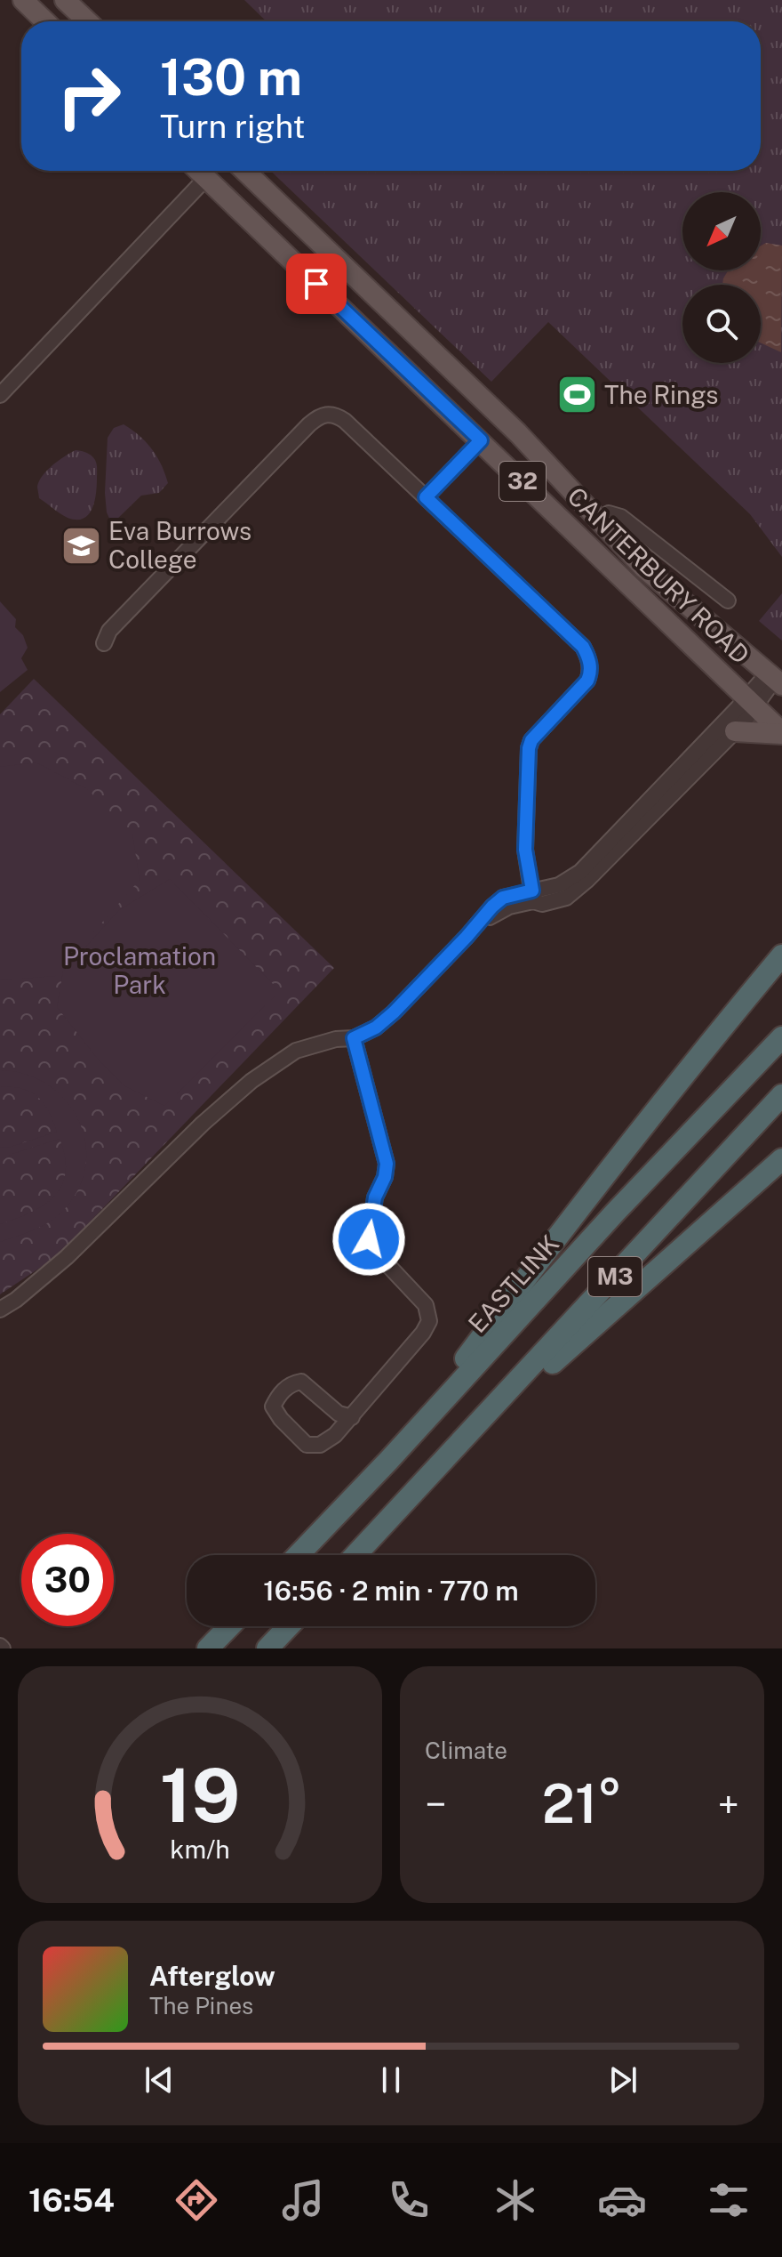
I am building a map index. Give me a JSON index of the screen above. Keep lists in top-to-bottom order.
{
  "streets": {
    "highway": ["M3", "EASTLINK"],
    "main road": ["32", "CANTERBURY ROAD"]
  },
  "parks": ["Proclamation Park"],
  "places": {
    "sports": ["The Rings"],
    "school or university": ["Eva Burrows College"]
  },
  "north": "bottom left",
  "page": {
    "turn": ["130 m", "Turn right"],
    "limit": "30",
    "trip": "16:56 · 2 min · 770 m",
    "tile": "Climate",
    "heat": ["−", "21°", "+"],
    "song": ["Afterglow", "The Pines"],
    "tabs": "16:54",
    "gauge": ["19", "km/h"]
  }
}
